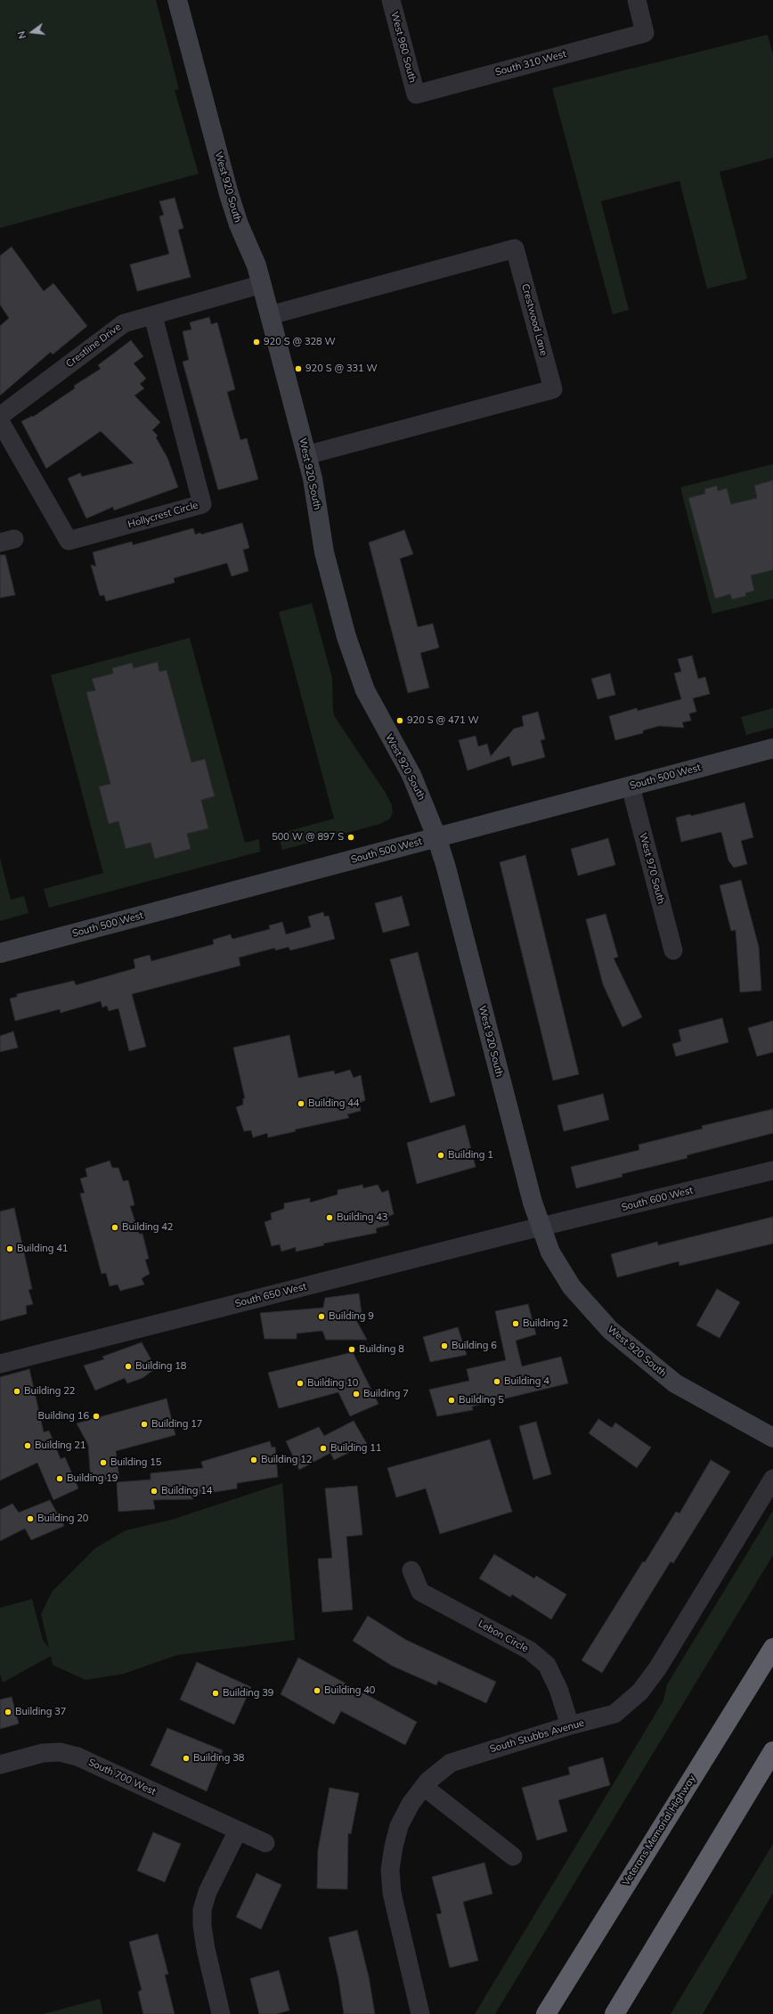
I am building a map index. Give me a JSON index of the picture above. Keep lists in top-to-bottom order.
{
  "streets": {
    "highway": ["Veterans Memorial Highway"],
    "street": [
      "West 960 South",
      "South 310 West",
      "West 920 South",
      "Crestwood Lane",
      "Crestline Drive",
      "Hollycrest Circle",
      "South 500 West",
      "West 970 South",
      "South 600 West",
      "South 650 West",
      "Lebon Circle",
      "South Stubbs Avenue",
      "South 700 West"
    ]
  },
  "crossings": [
    ["West 960 South", "South 310 West"],
    ["West 920 South", "Crestwood Lane"],
    ["West 920 South", "Crestline Drive"],
    ["West 920 South", "South 500 West"],
    ["West 920 South", "South 600 West"],
    ["West 920 South", "South 650 West"],
    ["Crestline Drive", "Hollycrest Circle"],
    ["South 500 West", "West 970 South"],
    ["South 600 West", "South 650 West"],
    ["Lebon Circle", "South Stubbs Avenue"]
  ],
  "places": [
    "920 S @ 328 W",
    "920 S @ 331 W",
    "920 S @ 471 W",
    "500 W @ 897 S",
    "Building 44",
    "Building 1",
    "Building 43",
    "Building 42",
    "Building 41",
    "Building 9",
    "Building 2",
    "Building 6",
    "Building 8",
    "Building 18",
    "Building 4",
    "Building 10",
    "Building 22",
    "Building 7",
    "Building 5",
    "Building 16",
    "Building 17",
    "Building 21",
    "Building 11",
    "Building 12",
    "Building 15",
    "Building 19",
    "Building 14",
    "Building 20",
    "Building 40",
    "Building 39",
    "Building 37",
    "Building 38"
  ],
  "north": "left"
}
